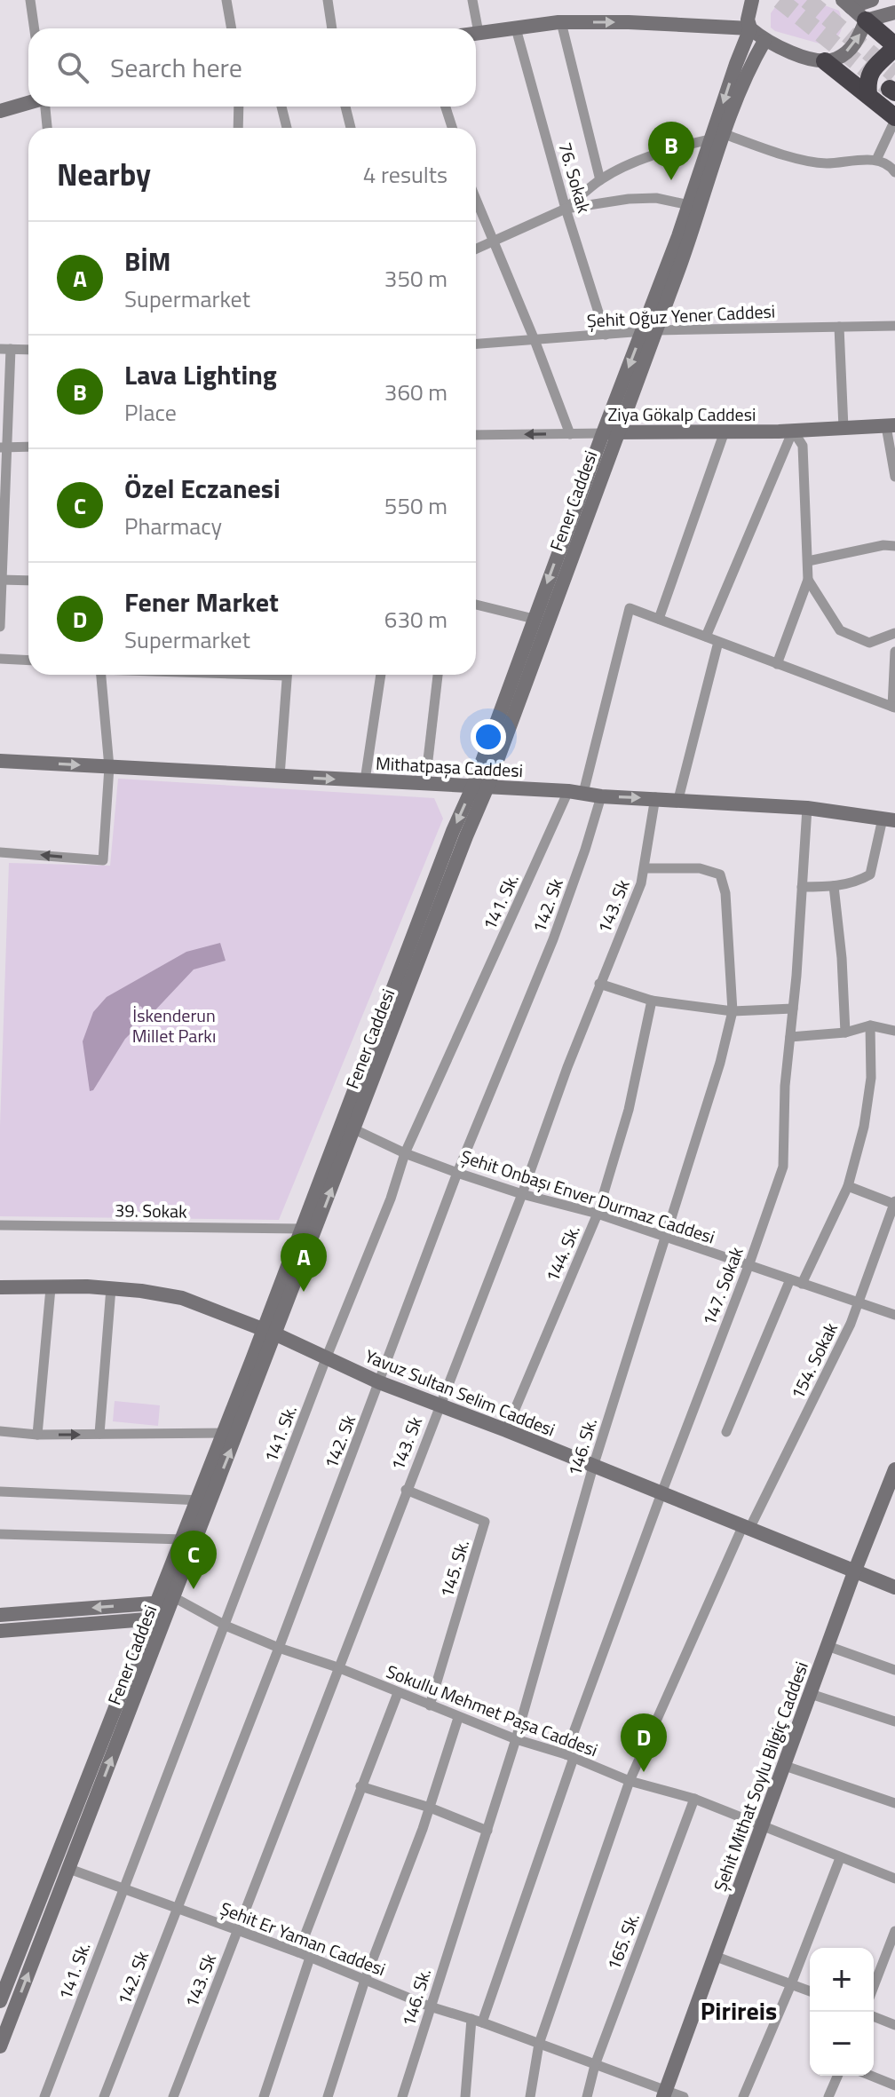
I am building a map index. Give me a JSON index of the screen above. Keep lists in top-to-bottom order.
{
  "streets": {
    "main road": [
      "Ziya Gökalp Caddesi",
      "Fener Caddesi",
      "Mithatpaşa Caddesi",
      "Yavuz Sultan Selim Caddesi",
      "Şehit Mithat Soylu Bilgiç Caddesi"
    ],
    "street": [
      "76. Sokak",
      "Şehit Oğuz Yener Caddesi",
      "141. Sk.",
      "142. Sk",
      "143. Sk",
      "Şehit Onbaşı Enver Durmaz Caddesi",
      "39. Sokak",
      "144. Sk.",
      "147. Sokak",
      "154. Sokak",
      "146. Sk.",
      "145. Sk.",
      "Sokullu Mehmet Paşa Caddesi",
      "Şehit Er Yaman Caddesi",
      "165. Sk."
    ]
  },
  "crossings": [
    ["76. Sokak", "Şehit Oğuz Yener Caddesi"],
    ["Şehit Oğuz Yener Caddesi", "Fener Caddesi"],
    ["Ziya Gökalp Caddesi", "Fener Caddesi"],
    ["Fener Caddesi", "Mithatpaşa Caddesi"],
    ["Fener Caddesi", "Şehit Onbaşı Enver Durmaz Caddesi"],
    ["Fener Caddesi", "39. Sokak"],
    ["Fener Caddesi", "Yavuz Sultan Selim Caddesi"],
    ["Fener Caddesi", "Sokullu Mehmet Paşa Caddesi"],
    ["Fener Caddesi", "Şehit Er Yaman Caddesi"],
    ["Mithatpaşa Caddesi", "141. Sk."],
    ["Mithatpaşa Caddesi", "142. Sk"],
    ["Mithatpaşa Caddesi", "143. Sk"],
    ["Mithatpaşa Caddesi", "147. Sokak"],
    ["141. Sk.", "Şehit Onbaşı Enver Durmaz Caddesi"],
    ["141. Sk.", "Yavuz Sultan Selim Caddesi"],
    ["141. Sk.", "Sokullu Mehmet Paşa Caddesi"],
    ["141. Sk.", "Şehit Er Yaman Caddesi"],
    ["142. Sk", "Şehit Onbaşı Enver Durmaz Caddesi"],
    ["142. Sk", "Yavuz Sultan Selim Caddesi"],
    ["142. Sk", "Sokullu Mehmet Paşa Caddesi"],
    ["142. Sk", "Şehit Er Yaman Caddesi"],
    ["143. Sk", "Şehit Onbaşı Enver Durmaz Caddesi"],
    ["143. Sk", "Yavuz Sultan Selim Caddesi"],
    ["143. Sk", "146. Sk."],
    ["143. Sk", "145. Sk."],
    ["143. Sk", "Sokullu Mehmet Paşa Caddesi"],
    ["143. Sk", "Şehit Er Yaman Caddesi"],
    ["Şehit Onbaşı Enver Durmaz Caddesi", "144. Sk."],
    ["Şehit Onbaşı Enver Durmaz Caddesi", "147. Sokak"],
    ["Şehit Onbaşı Enver Durmaz Caddesi", "154. Sokak"],
    ["Şehit Onbaşı Enver Durmaz Caddesi", "146. Sk."],
    ["144. Sk.", "Yavuz Sultan Selim Caddesi"],
    ["147. Sokak", "Yavuz Sultan Selim Caddesi"],
    ["147. Sokak", "Sokullu Mehmet Paşa Caddesi"],
    ["147. Sokak", "Şehit Er Yaman Caddesi"],
    ["154. Sokak", "Yavuz Sultan Selim Caddesi"],
    ["154. Sokak", "Sokullu Mehmet Paşa Caddesi"],
    ["154. Sokak", "Şehit Er Yaman Caddesi"],
    ["Yavuz Sultan Selim Caddesi", "146. Sk."],
    ["Yavuz Sultan Selim Caddesi", "Şehit Mithat Soylu Bilgiç Caddesi"],
    ["146. Sk.", "Sokullu Mehmet Paşa Caddesi"],
    ["146. Sk.", "Şehit Er Yaman Caddesi"],
    ["145. Sk.", "Sokullu Mehmet Paşa Caddesi"],
    ["Sokullu Mehmet Paşa Caddesi", "Şehit Mithat Soylu Bilgiç Caddesi"],
    ["Sokullu Mehmet Paşa Caddesi", "165. Sk."],
    ["Şehit Mithat Soylu Bilgiç Caddesi", "Şehit Er Yaman Caddesi"],
    ["Şehit Er Yaman Caddesi", "165. Sk."]
  ],
  "districts": ["Pirireis"],
  "parks": ["İskenderun Millet Parkı"],
  "page": {
    "search": "Search here",
    "pins": [
      "B",
      "A",
      "C",
      "D"
    ],
    "heading": ["Nearby", "4 results"],
    "list": [
      {
        "mark": "A",
        "name": "BİM",
        "note": "Supermarket",
        "value": "350 m"
      },
      {
        "mark": "B",
        "name": "Lava Lighting",
        "note": "Place",
        "value": "360 m"
      },
      {
        "mark": "C",
        "name": "Özel Eczanesi",
        "note": "Pharmacy",
        "value": "550 m"
      },
      {
        "mark": "D",
        "name": "Fener Market",
        "note": "Supermarket",
        "value": "630 m"
      }
    ],
    "map_buttons": ["+", "−"]
  }
}
